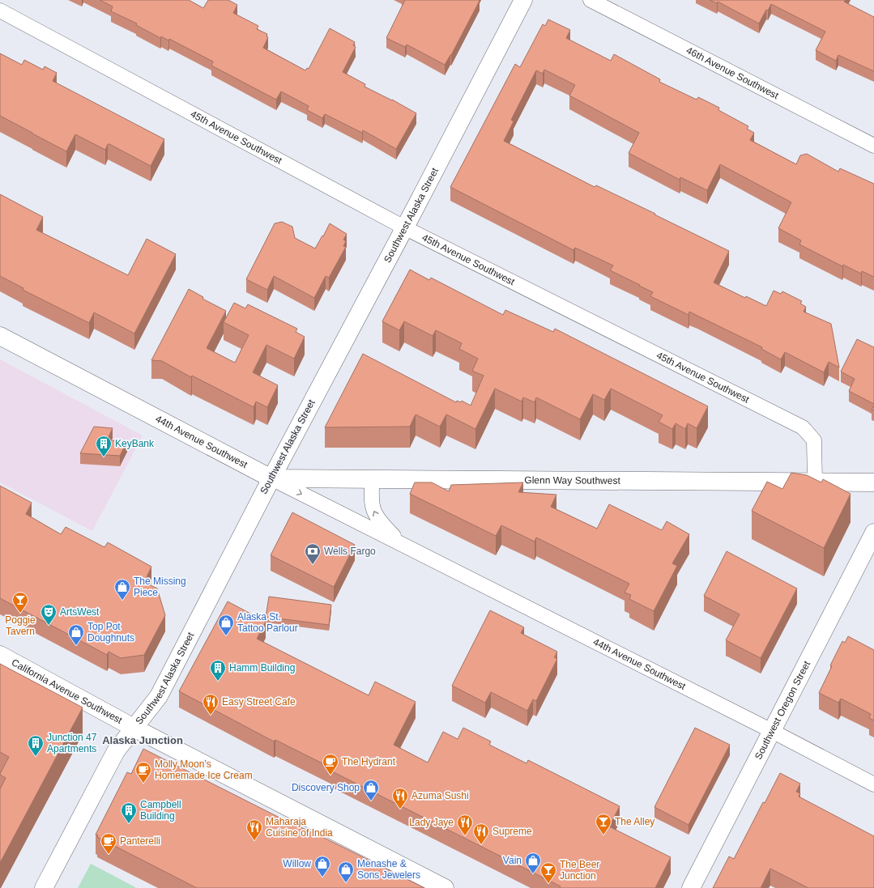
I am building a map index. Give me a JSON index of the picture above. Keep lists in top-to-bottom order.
{
  "streets": {
    "street": [
      "46th Avenue Southwest",
      "45th Avenue Southwest",
      "Southwest Alaska Street",
      "44th Avenue Southwest",
      "Glenn Way Southwest",
      "California Avenue Southwest",
      "Southwest Oregon Street"
    ]
  },
  "crossings": [
    ["45th Avenue Southwest", "Southwest Alaska Street"],
    ["45th Avenue Southwest", "Glenn Way Southwest"],
    ["Southwest Alaska Street", "44th Avenue Southwest"],
    ["Southwest Alaska Street", "Glenn Way Southwest"],
    ["Southwest Alaska Street", "California Avenue Southwest"],
    ["44th Avenue Southwest", "Glenn Way Southwest"],
    ["44th Avenue Southwest", "Southwest Oregon Street"]
  ],
  "districts": ["Alaska Junction"],
  "places": {
    "building": [
      "KeyBank",
      "Hamm Building",
      "Junction 47 Apartments",
      "Campbell Building"
    ],
    "bank": ["Wells Fargo"],
    "shop": [
      "The Missing Piece",
      "Alaska St. Tattoo Parlour",
      "Top Pot Doughnuts",
      "Discovery Shop",
      "Vain",
      "Willow",
      "Menashe & Sons Jewelers"
    ],
    "bar": ["Poggie Tavern", "The Alley", "The Beer Junction"],
    "theatre": ["ArtsWest"],
    "restaurant": [
      "Easy Street Cafe",
      "Azuma Sushi",
      "Lady Jaye",
      "Maharaja Cuisine of India",
      "Supreme"
    ],
    "cafe": ["The Hydrant", "Molly Moon’s Homemade Ice Cream", "Panterelli"]
  }
}
